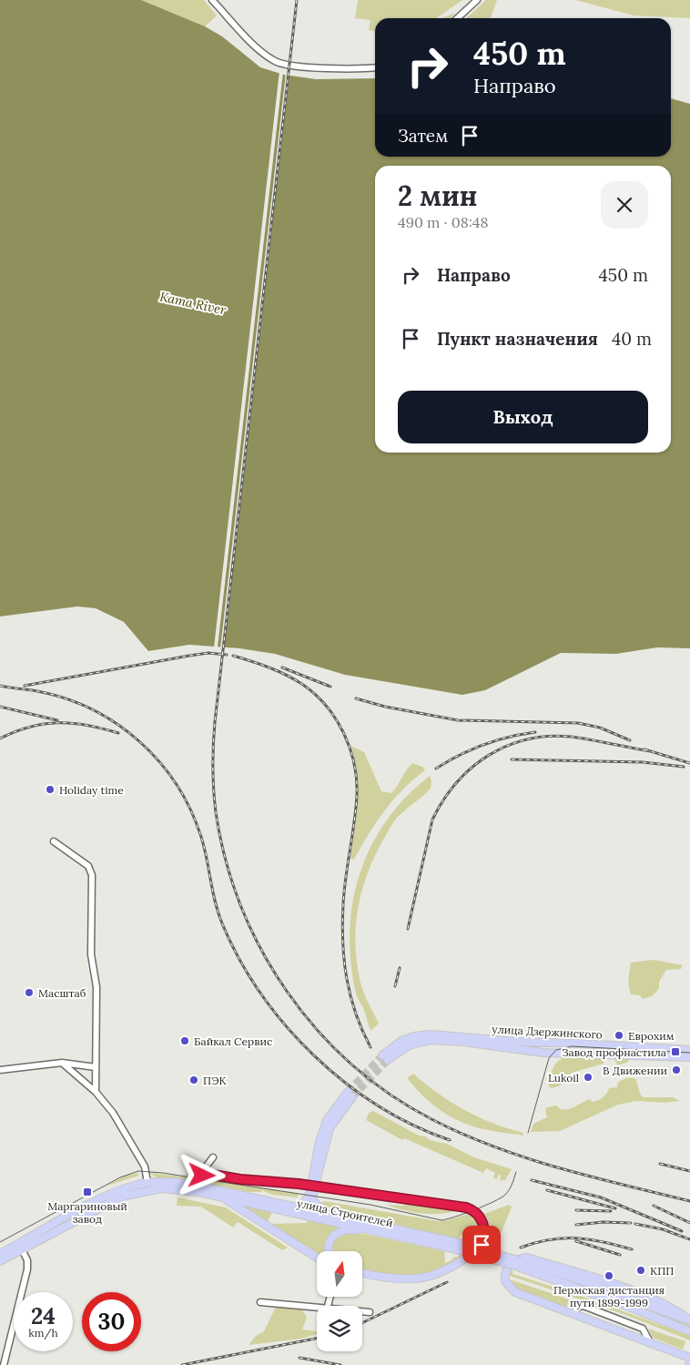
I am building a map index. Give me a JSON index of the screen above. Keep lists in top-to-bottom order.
{
  "streets": {
    "main road": ["улица Дзержинского", "улица Строителей"]
  },
  "water": ["Kama River"],
  "places": {
    "other": [
      "Holiday time",
      "Масштаб",
      "Еврохим",
      "Байкал Сервис",
      "В Движении",
      "Lukoil",
      "ПЭК",
      "КПП",
      "Пермская дистанция пути 1899-1999"
    ],
    "transit": ["Завод профнастила", "Маргариновый завод"]
  },
  "north": "top",
  "page": {
    "turn": ["450 m", "Направо"],
    "then": "Затем",
    "heading": ["2 мин", "490 m · 08:48"],
    "list": [
      {
        "name": "Направо",
        "value": "450 m"
      },
      {
        "name": "Пункт назначения",
        "value": "40 m"
      }
    ],
    "buttons": "Выход",
    "speed": "24 km/h",
    "limit": "30"
  }
}
